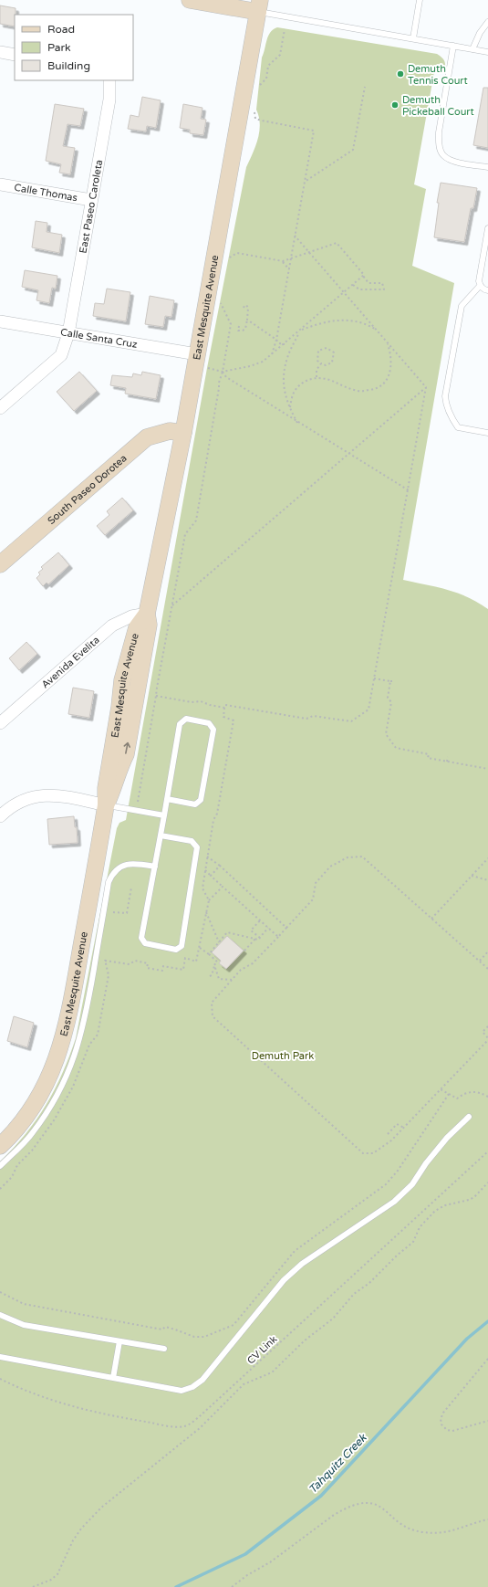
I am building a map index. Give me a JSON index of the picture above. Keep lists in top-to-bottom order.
{
  "streets": {
    "street": [
      "Calle Thomas",
      "East Paseo Caroleta",
      "East Mesquite Avenue",
      "Calle Santa Cruz",
      "South Paseo Dorotea",
      "Avenida Evelita"
    ],
    "path": ["CV Link"]
  },
  "crossings": [
    ["Calle Thomas", "East Paseo Caroleta"],
    ["East Paseo Caroleta", "Calle Santa Cruz"],
    ["East Mesquite Avenue", "Calle Santa Cruz"],
    ["East Mesquite Avenue", "South Paseo Dorotea"],
    ["East Mesquite Avenue", "Avenida Evelita"]
  ],
  "water": ["Tahquitz Creek"],
  "parks": ["Demuth Park"],
  "places": ["Demuth Tennis Court", "Demuth Pickeball Court"],
  "legend": ["Road", "Park", "Building"]
}
